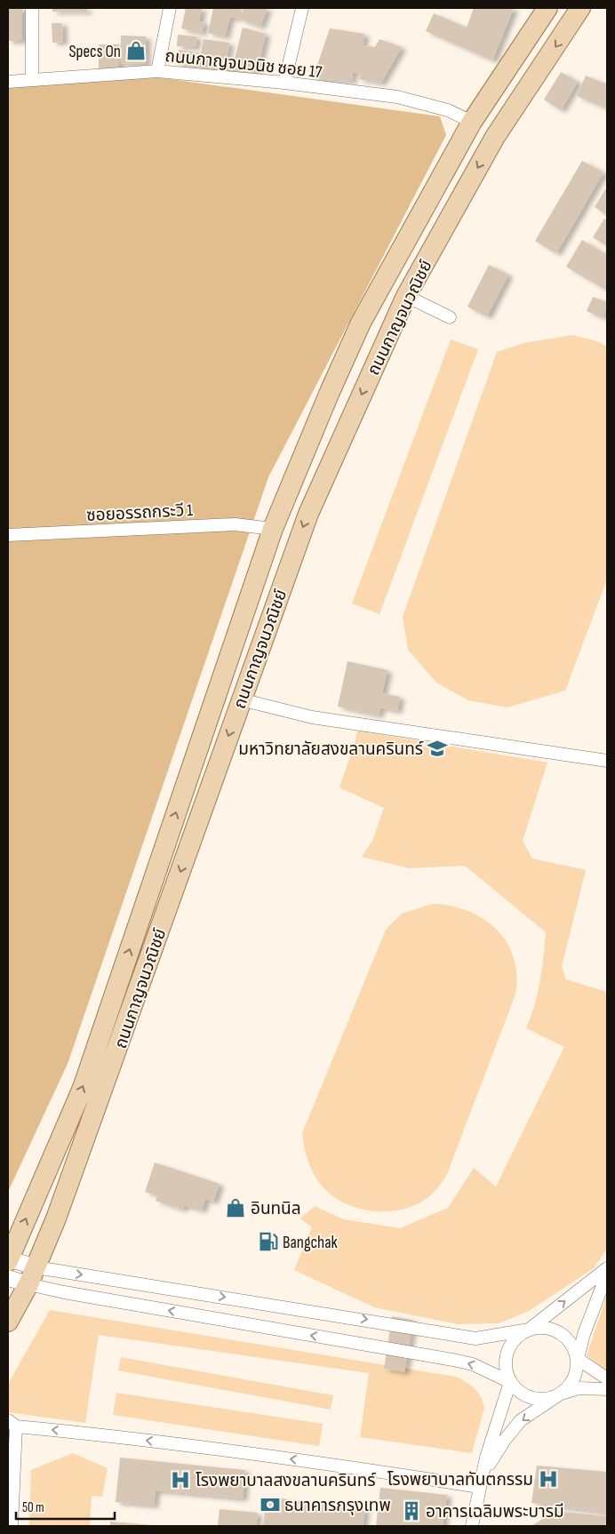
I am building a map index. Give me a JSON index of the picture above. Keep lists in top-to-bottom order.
{
  "streets": {
    "main road": ["ถนนกาญจนวณิชย์"],
    "street": ["ถนนกาญจนวนิช ซอย 17", "ซอยอรรถกระวี 1"]
  },
  "crossings": [
    ["ถนนกาญจนวนิช ซอย 17", "ถนนกาญจนวณิชย์"],
    ["ถนนกาญจนวณิชย์", "ซอยอรรถกระวี 1"]
  ],
  "places": {
    "shop": ["Specs On", "อินทนิล"],
    "school or university": ["มหาวิทยาลัยสงขลานครินทร์"],
    "fuel station": ["Bangchak"],
    "hospital": ["โรงพยาบาลทันตกรรม", "โรงพยาบาลสงขลานครินทร์"],
    "bank": ["ธนาคารกรุงเทพ"],
    "building": ["อาคารเฉลิมพระบารมี"]
  },
  "scale_bar": "50 m"
}
